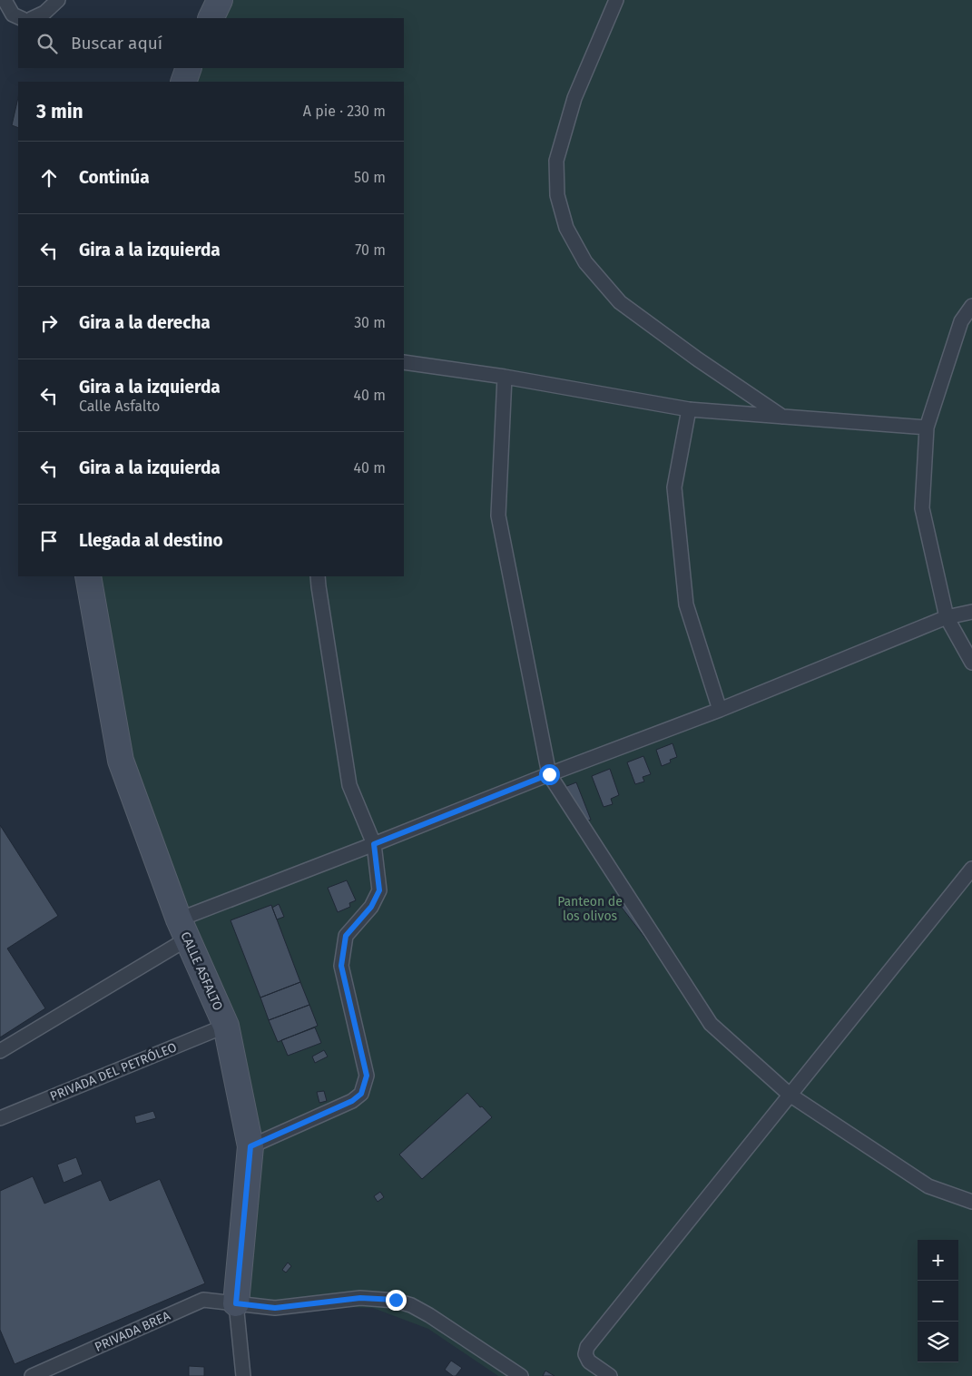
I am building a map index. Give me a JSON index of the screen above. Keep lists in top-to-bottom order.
{
  "streets": {
    "street": ["CALLE ASFALTO"],
    "lane": ["PRIVADA DEL PETRÓLEO", "PRIVADA BREA"]
  },
  "crossings": [
    ["CALLE ASFALTO", "PRIVADA DEL PETRÓLEO"],
    ["CALLE ASFALTO", "PRIVADA BREA"]
  ],
  "parks": ["Panteon de los olivos"],
  "page": {
    "search": "Buscar aquí",
    "heading": ["3 min", "A pie · 230 m"],
    "list": [
      ["Continúa", "50 m"],
      ["Gira a la izquierda", "70 m"],
      ["Gira a la derecha", "30 m"],
      ["Gira a la izquierda", "Calle Asfalto", "40 m"],
      ["Gira a la izquierda", "40 m"],
      "Llegada al destino"
    ],
    "map_buttons": ["+", "−"]
  }
}
